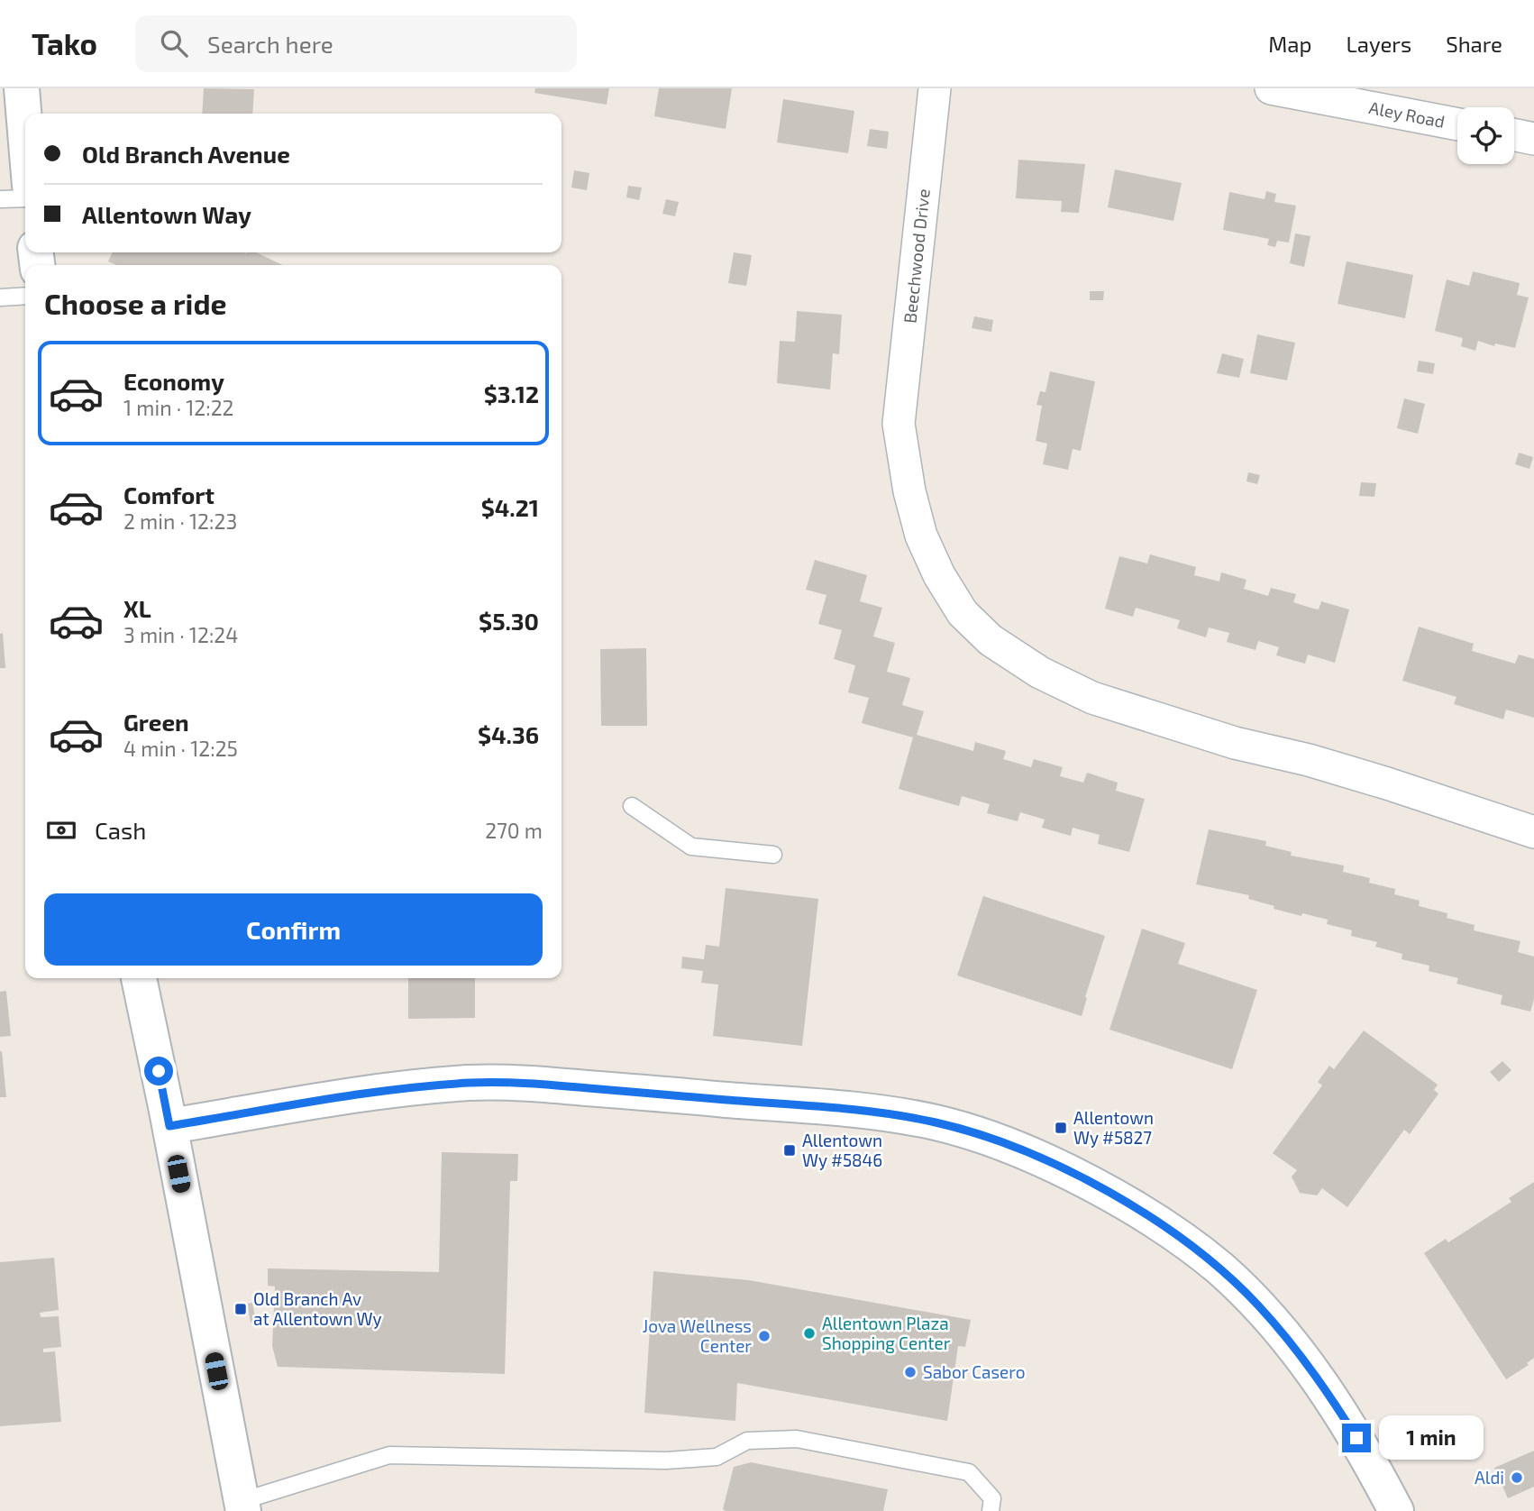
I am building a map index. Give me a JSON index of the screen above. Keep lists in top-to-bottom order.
{
  "streets": {
    "street": ["Aley Road", "Beechwood Drive"]
  },
  "places": {
    "transit": ["Allentown Wy #5827", "Allentown Wy #5846", "Old Branch Av at Allentown Wy"],
    "other": [
      "Allentown Plaza Shopping Center",
      "Jova Wellness Center",
      "Sabor Casero",
      "Aldi"
    ]
  },
  "page": {
    "header": "Tako",
    "search": "Search here",
    "nav": ["Map", "Layers", "Share"],
    "banner": ["Old Branch Avenue", "Allentown Way"],
    "heading": "Choose a ride",
    "list": [
      {
        "name": "Economy",
        "note": "1 min · 12:22",
        "value": "$3.12"
      },
      {
        "name": "Comfort",
        "note": "2 min · 12:23",
        "value": "$4.21"
      },
      {
        "name": "XL",
        "note": "3 min · 12:24",
        "value": "$5.30"
      },
      {
        "name": "Green",
        "note": "4 min · 12:25",
        "value": "$4.36"
      }
    ],
    "pay": ["Cash", "270 m"],
    "buttons": "Confirm",
    "bubble": "1 min"
  }
}
